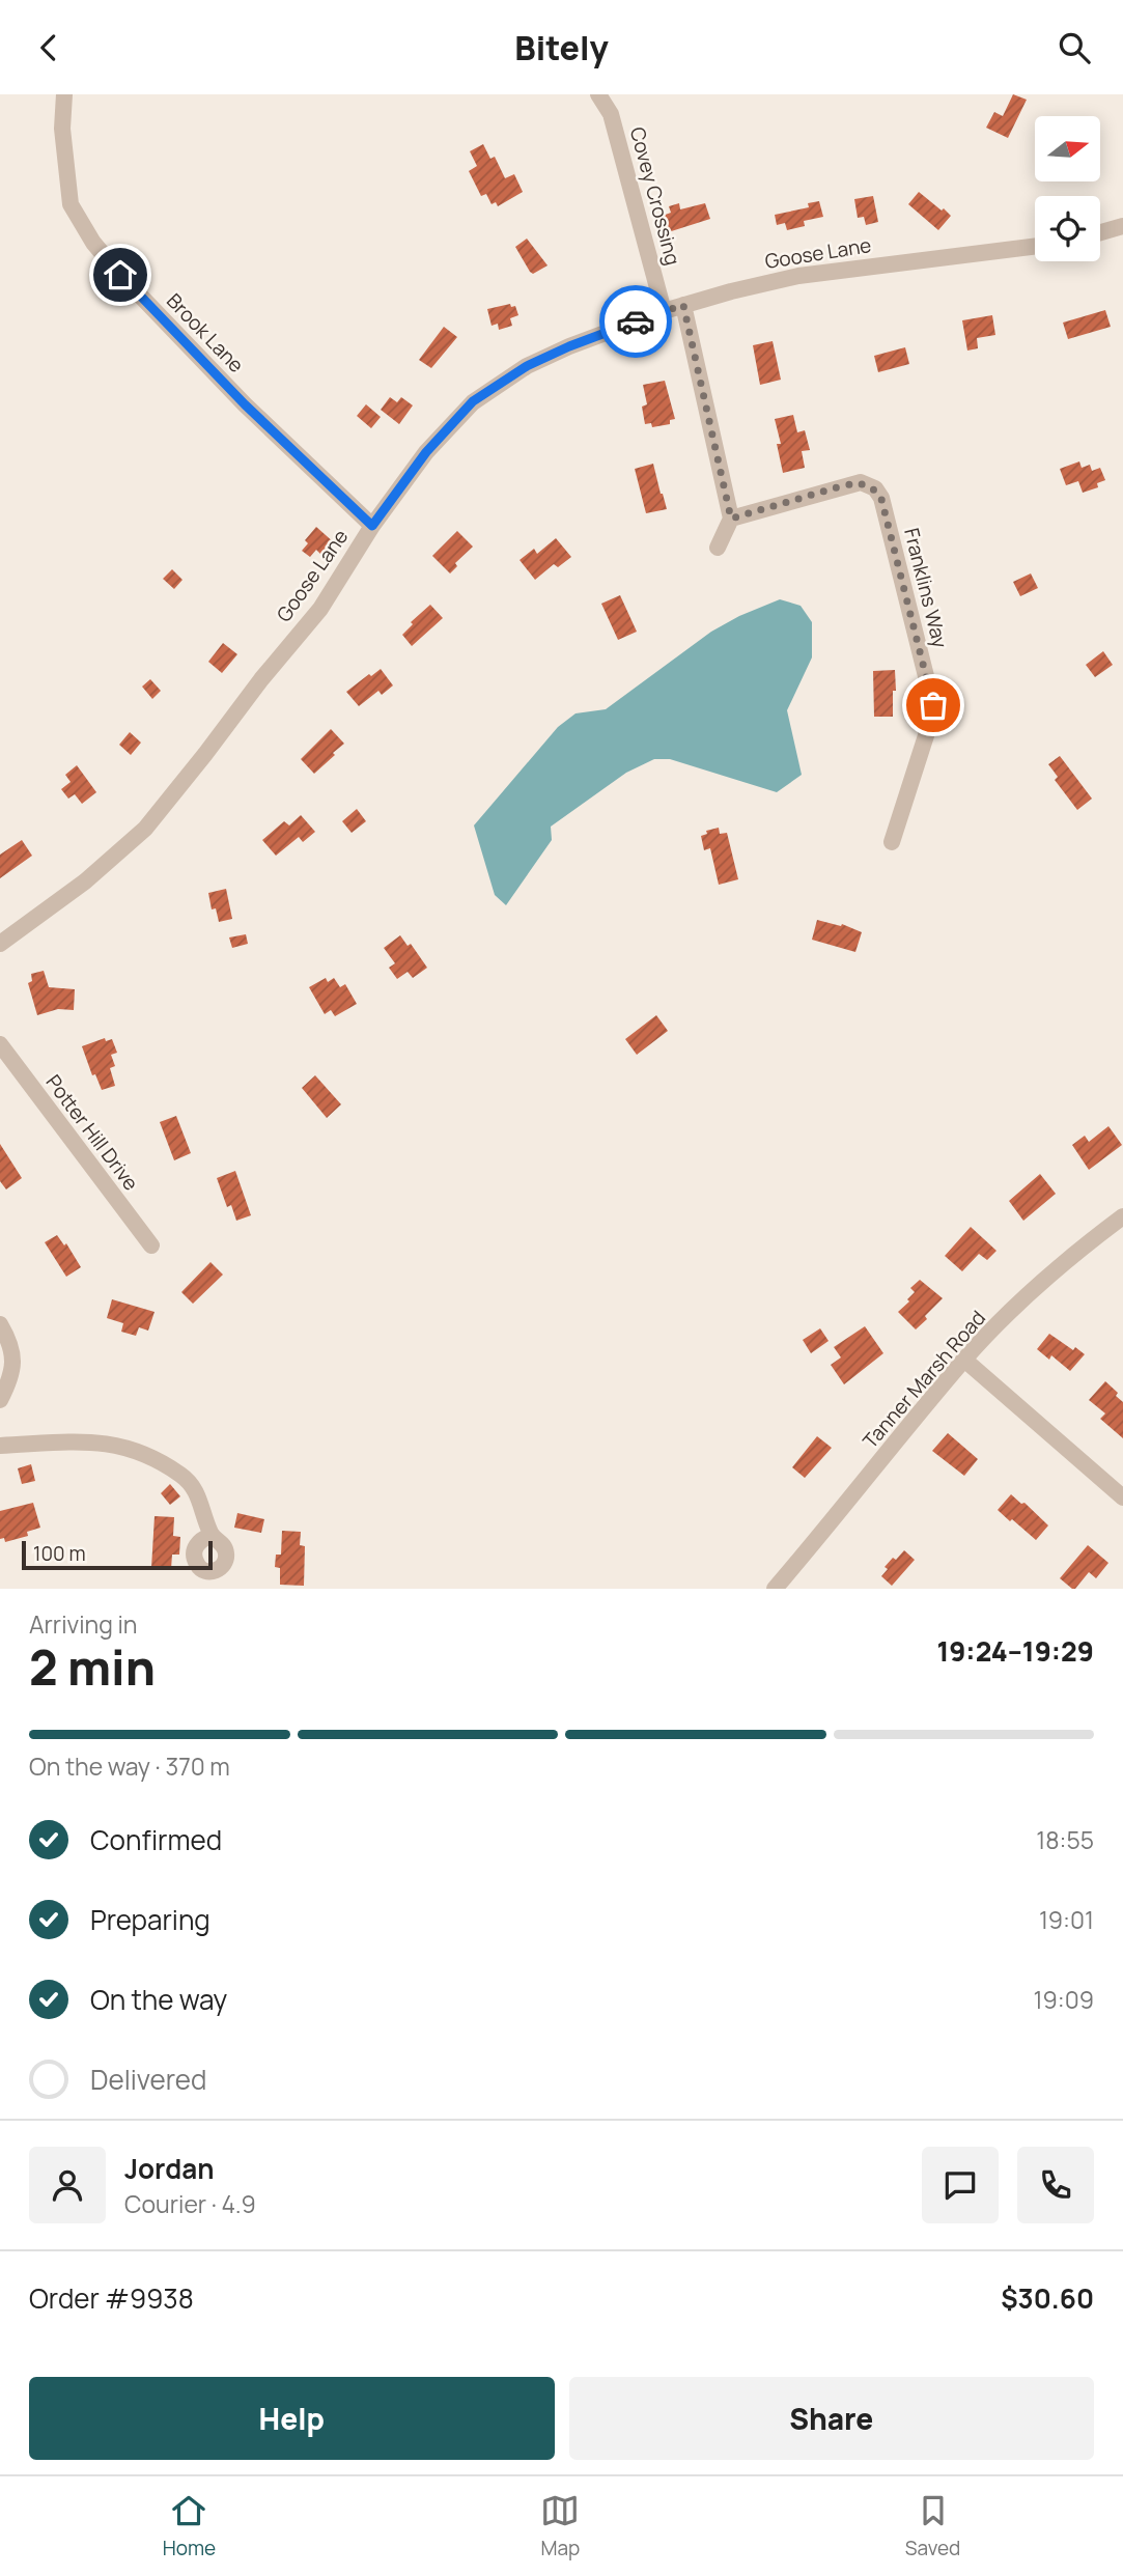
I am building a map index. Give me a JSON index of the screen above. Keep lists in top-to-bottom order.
{
  "streets": {
    "street": [
      "Covey Crossing",
      "Goose Lane",
      "Brook Lane",
      "Franklins Way",
      "Potter Hill Drive",
      "Tanner Marsh Road"
    ]
  },
  "crossings": [
    ["Covey Crossing", "Goose Lane"],
    ["Goose Lane", "Brook Lane"]
  ],
  "scale_bar": "100 m",
  "north": "right",
  "page": {
    "header": "Bitely",
    "scale": "100 m",
    "heading": ["2 min", "Arriving in", "19:24–19:29"],
    "panel": [
      "Jordan",
      "Courier · 4.9",
      "Order #9938",
      "$30.60"
    ],
    "bar": "On the way · 370 m",
    "list": [
      ["Confirmed", "18:55"],
      ["Preparing", "19:01"],
      ["On the way", "19:09"],
      "Delivered"
    ],
    "buttons": ["Help", "Share"],
    "tabs": ["Home", "Map", "Saved"]
  }
}
